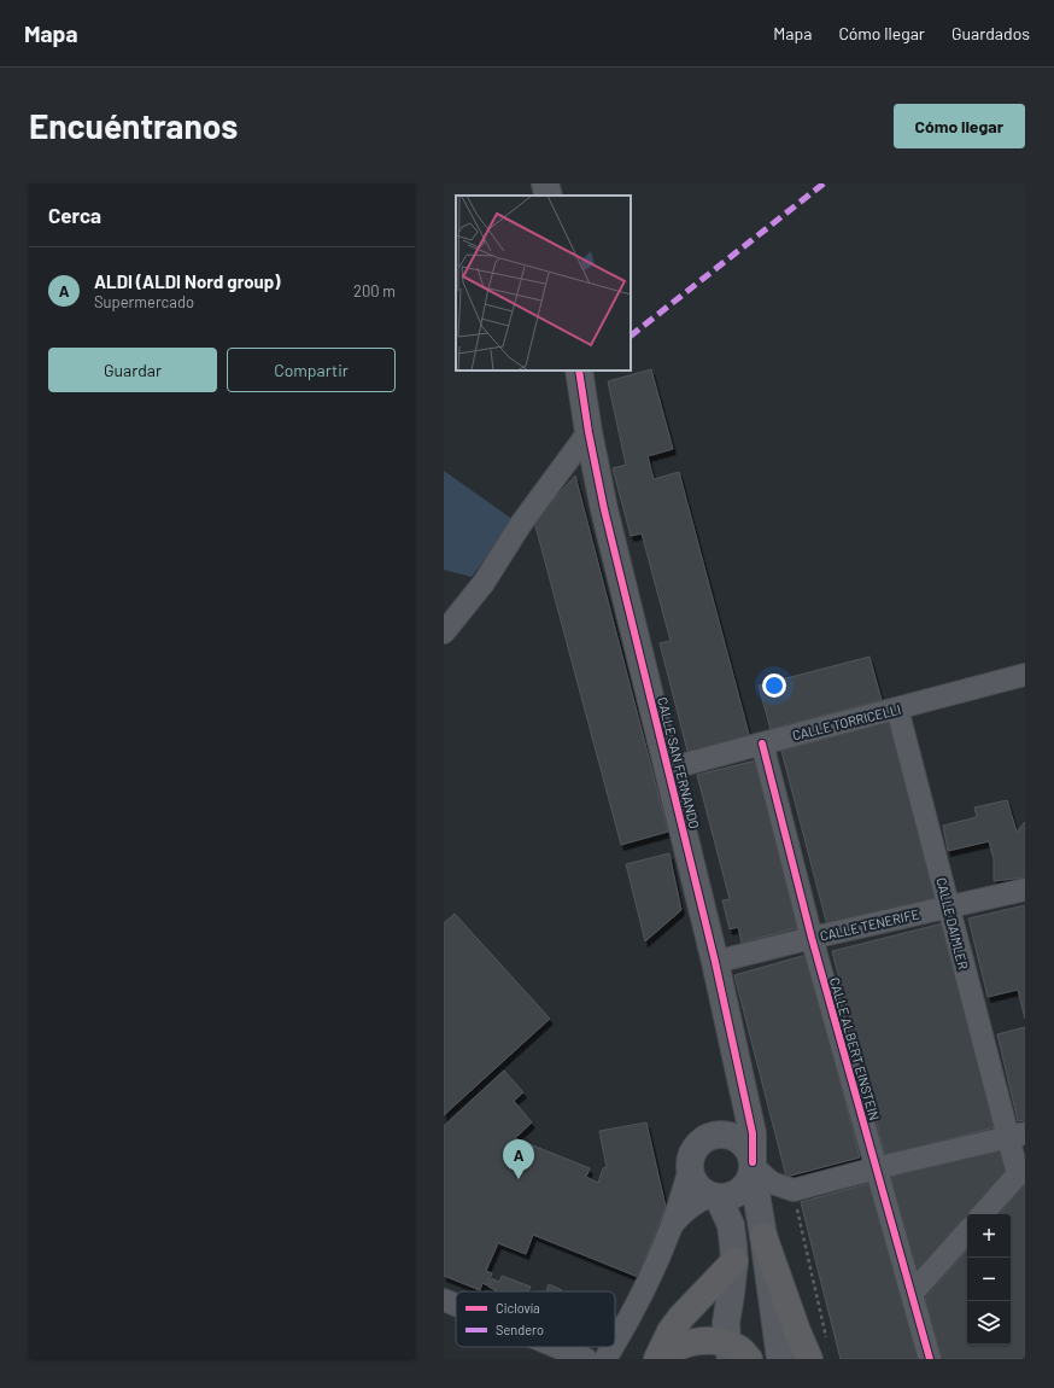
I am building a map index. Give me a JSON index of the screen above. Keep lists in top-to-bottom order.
{
  "streets": {
    "street": [
      "CALLE TORRICELLI",
      "CALLE SAN FERNANDO",
      "CALLE DAIMLER",
      "CALLE TENERIFE",
      "CALLE ALBERT EINSTEIN"
    ]
  },
  "crossings": [
    ["CALLE TORRICELLI", "CALLE SAN FERNANDO"],
    ["CALLE TORRICELLI", "CALLE DAIMLER"],
    ["CALLE TORRICELLI", "CALLE ALBERT EINSTEIN"],
    ["CALLE SAN FERNANDO", "CALLE TENERIFE"],
    ["CALLE DAIMLER", "CALLE TENERIFE"],
    ["CALLE TENERIFE", "CALLE ALBERT EINSTEIN"]
  ],
  "legend": ["Ciclovía", "Sendero"],
  "page": {
    "header": "Mapa",
    "nav": ["Mapa", "Cómo llegar", "Guardados"],
    "buttons": [
      "Cómo llegar",
      ["Guardar", "Compartir"]
    ],
    "title": "Encuéntranos",
    "heading": "Cerca",
    "list": [
      {
        "mark": "A",
        "name": "ALDI (ALDI Nord group)",
        "note": "Supermercado",
        "value": "200 m"
      }
    ],
    "pins": "A",
    "map_buttons": ["+", "−"]
  }
}
